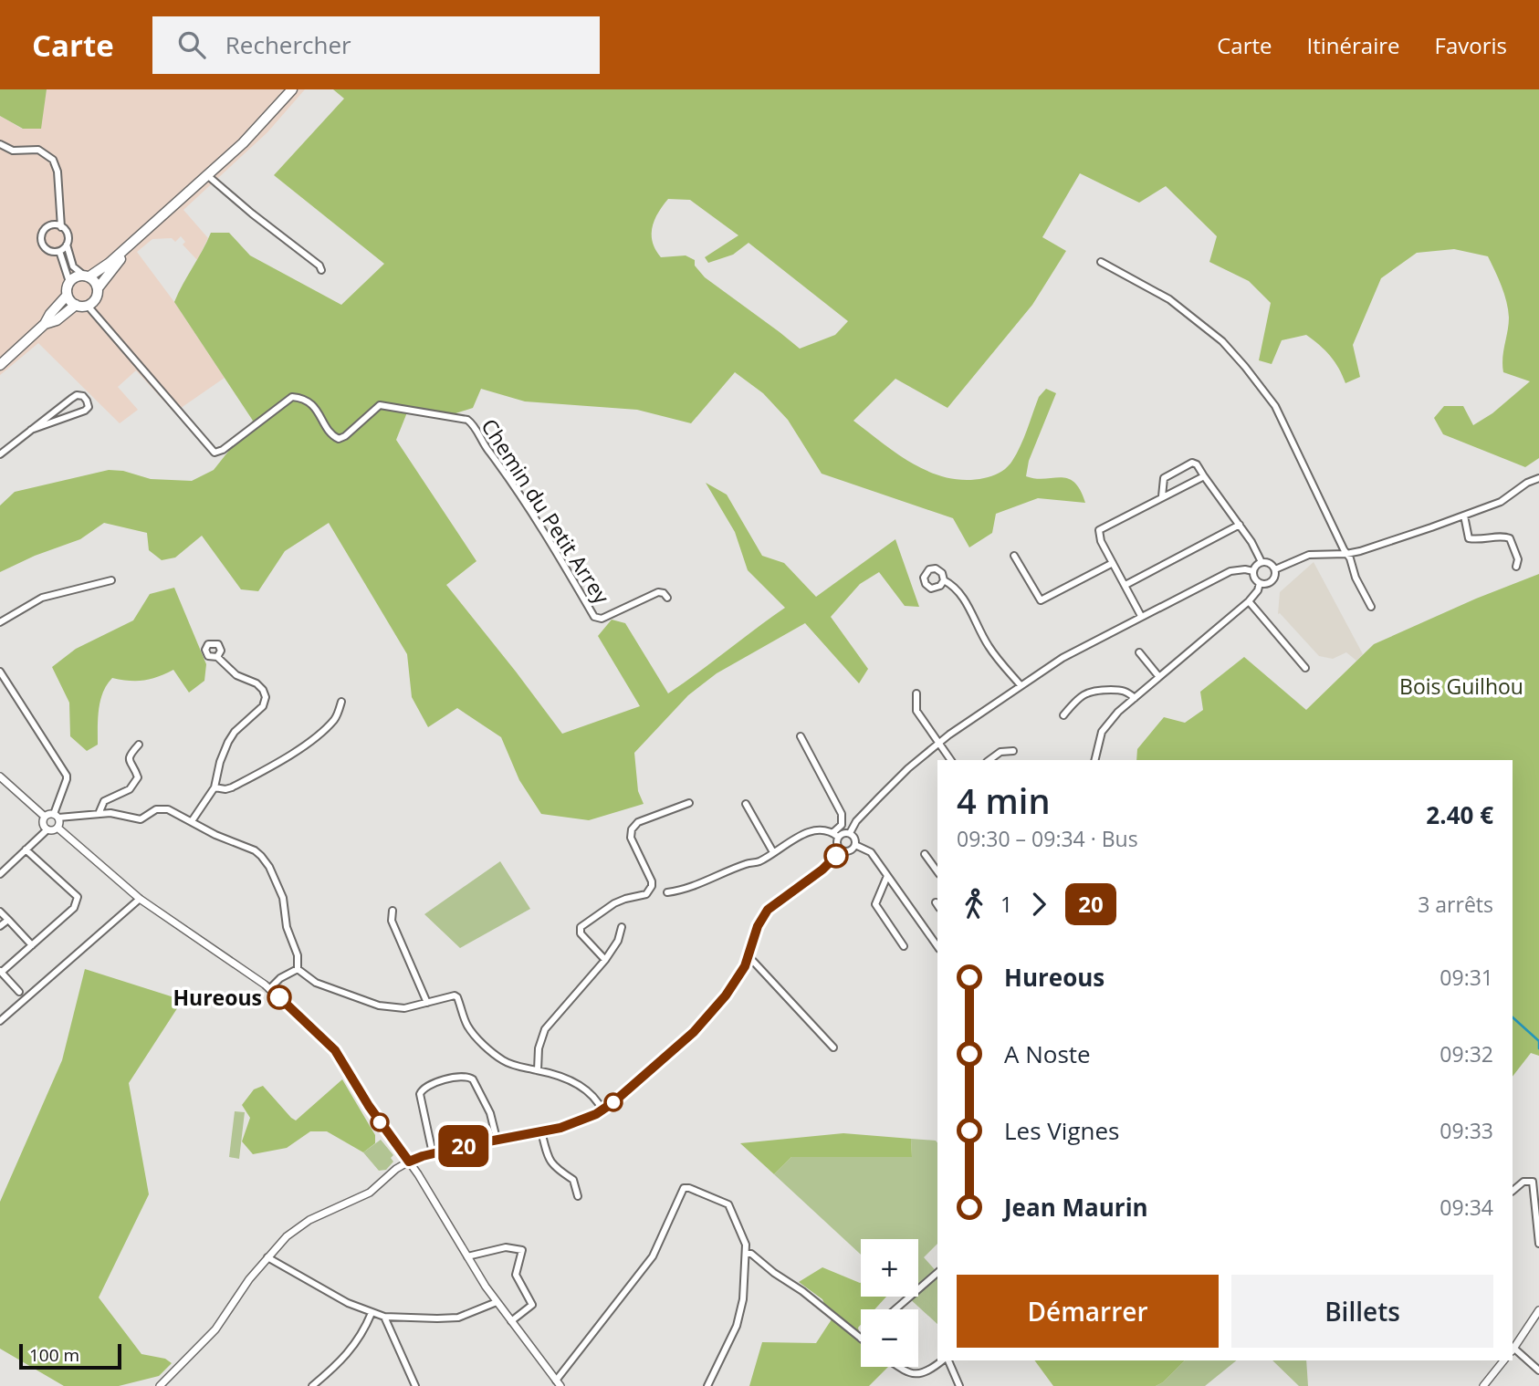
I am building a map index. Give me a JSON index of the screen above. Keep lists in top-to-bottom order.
{
  "streets": {
    "street": ["Chemin du Petit Arrey"]
  },
  "parks": ["Bois Guilhou"],
  "places": ["Hureous"],
  "lines": ["bus line 20"],
  "scale_bar": "100 m",
  "page": {
    "header": "Carte",
    "search": "Rechercher",
    "nav": ["Carte", "Itinéraire", "Favoris"],
    "on_map": "20",
    "heading": ["4 min", "09:30 – 09:34 · Bus", "2.40 €"],
    "legs": ["1", "20", "3 arrêts"],
    "list": [
      {
        "name": "Hureous",
        "value": "09:31"
      },
      {
        "name": "A Noste",
        "value": "09:32"
      },
      {
        "name": "Les Vignes",
        "value": "09:33"
      },
      {
        "name": "Jean Maurin",
        "value": "09:34"
      }
    ],
    "map_buttons": ["+", "−"],
    "buttons": ["Démarrer", "Billets"],
    "scale": "100 m"
  }
}
